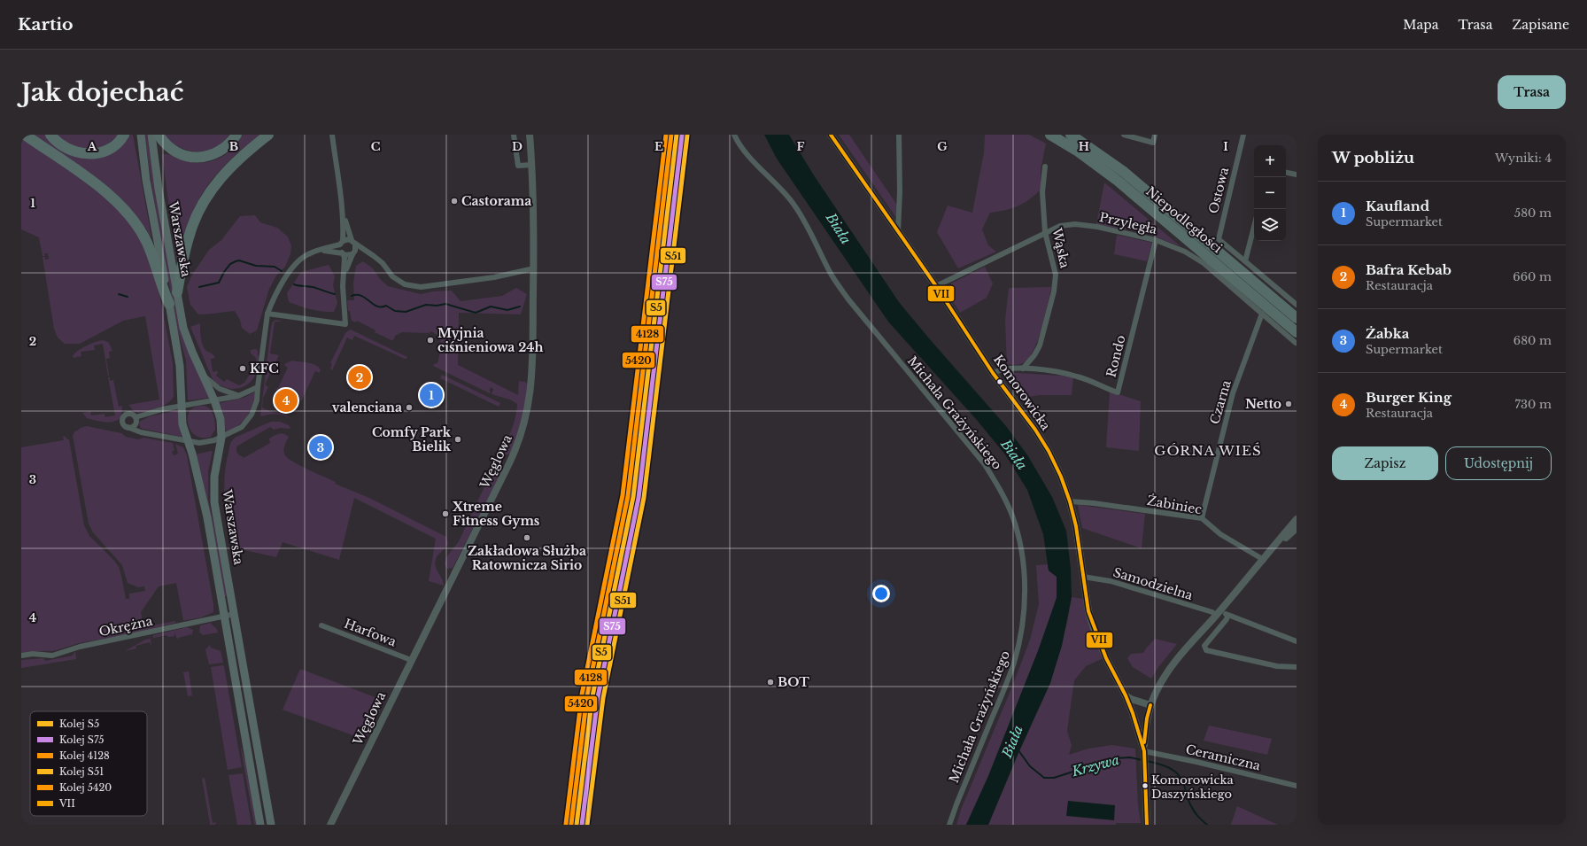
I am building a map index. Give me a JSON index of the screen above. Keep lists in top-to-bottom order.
{
  "streets": {
    "highway": ["Niepodległości"],
    "main road": ["Warszawska"],
    "street": [
      "Ostowa",
      "Przyległa",
      "Wąska",
      "Rondo",
      "Komorowicka",
      "Czarna",
      "Michała Grażyńskiego",
      "Węglowa",
      "Żabiniec",
      "Samodzielna",
      "Okrężna",
      "Harfowa",
      "Ceramiczna"
    ]
  },
  "crossings": [
    ["Niepodległości", "Przyległa"],
    ["Przyległa", "Wąska"],
    ["Przyległa", "Rondo"],
    ["Przyległa", "Komorowicka"],
    ["Przyległa", "Czarna"],
    ["Warszawska", "Okrężna"],
    ["Wąska", "Rondo"],
    ["Rondo", "Komorowicka"],
    ["Komorowicka", "Żabiniec"],
    ["Komorowicka", "Samodzielna"],
    ["Komorowicka", "Ceramiczna"],
    ["Czarna", "Żabiniec"],
    ["Węglowa", "Harfowa"]
  ],
  "districts": ["GÓRNA WIEŚ"],
  "water": ["Biała", "Krzywa"],
  "places": [
    "Castorama",
    "Myjnia ciśnieniowa 24h",
    "KFC",
    "Netto",
    "valenciana",
    "Comfy Park Bielik",
    "Xtreme Fitness Gyms",
    "Zakładowa Służba Ratownicza Sirio",
    "BOT",
    "Komorowicka Daszyńskiego"
  ],
  "lines": [
    "rail line S5",
    "rail line 4128",
    "rail line 5420",
    "transit line VII",
    "rail line S75",
    "rail line S51"
  ],
  "legend": [
    "Kolej S5",
    "Kolej S75",
    "Kolej 4128",
    "Kolej S51",
    "Kolej 5420",
    "VII"
  ],
  "page": {
    "header": "Kartio",
    "nav": ["Mapa", "Trasa", "Zapisane"],
    "buttons": [
      "Trasa",
      ["Zapisz", "Udostępnij"]
    ],
    "title": "Jak dojechać",
    "heading": ["W pobliżu", "Wyniki: 4"],
    "map_buttons": ["+", "−"],
    "list": [
      {
        "mark": "1",
        "name": "Kaufland",
        "note": "Supermarket",
        "value": "580 m"
      },
      {
        "mark": "2",
        "name": "Bafra Kebab",
        "note": "Restauracja",
        "value": "660 m"
      },
      {
        "mark": "3",
        "name": "Żabka",
        "note": "Supermarket",
        "value": "680 m"
      },
      {
        "mark": "4",
        "name": "Burger King",
        "note": "Restauracja",
        "value": "730 m"
      }
    ],
    "pins": [
      "2",
      "1",
      "4",
      "3"
    ]
  },
  "grid": {
    "columns": [
      "A",
      "B",
      "C",
      "D",
      "E",
      "F",
      "G",
      "H",
      "I"
    ],
    "rows": [
      "1",
      "2",
      "3",
      "4"
    ]
  }
}
